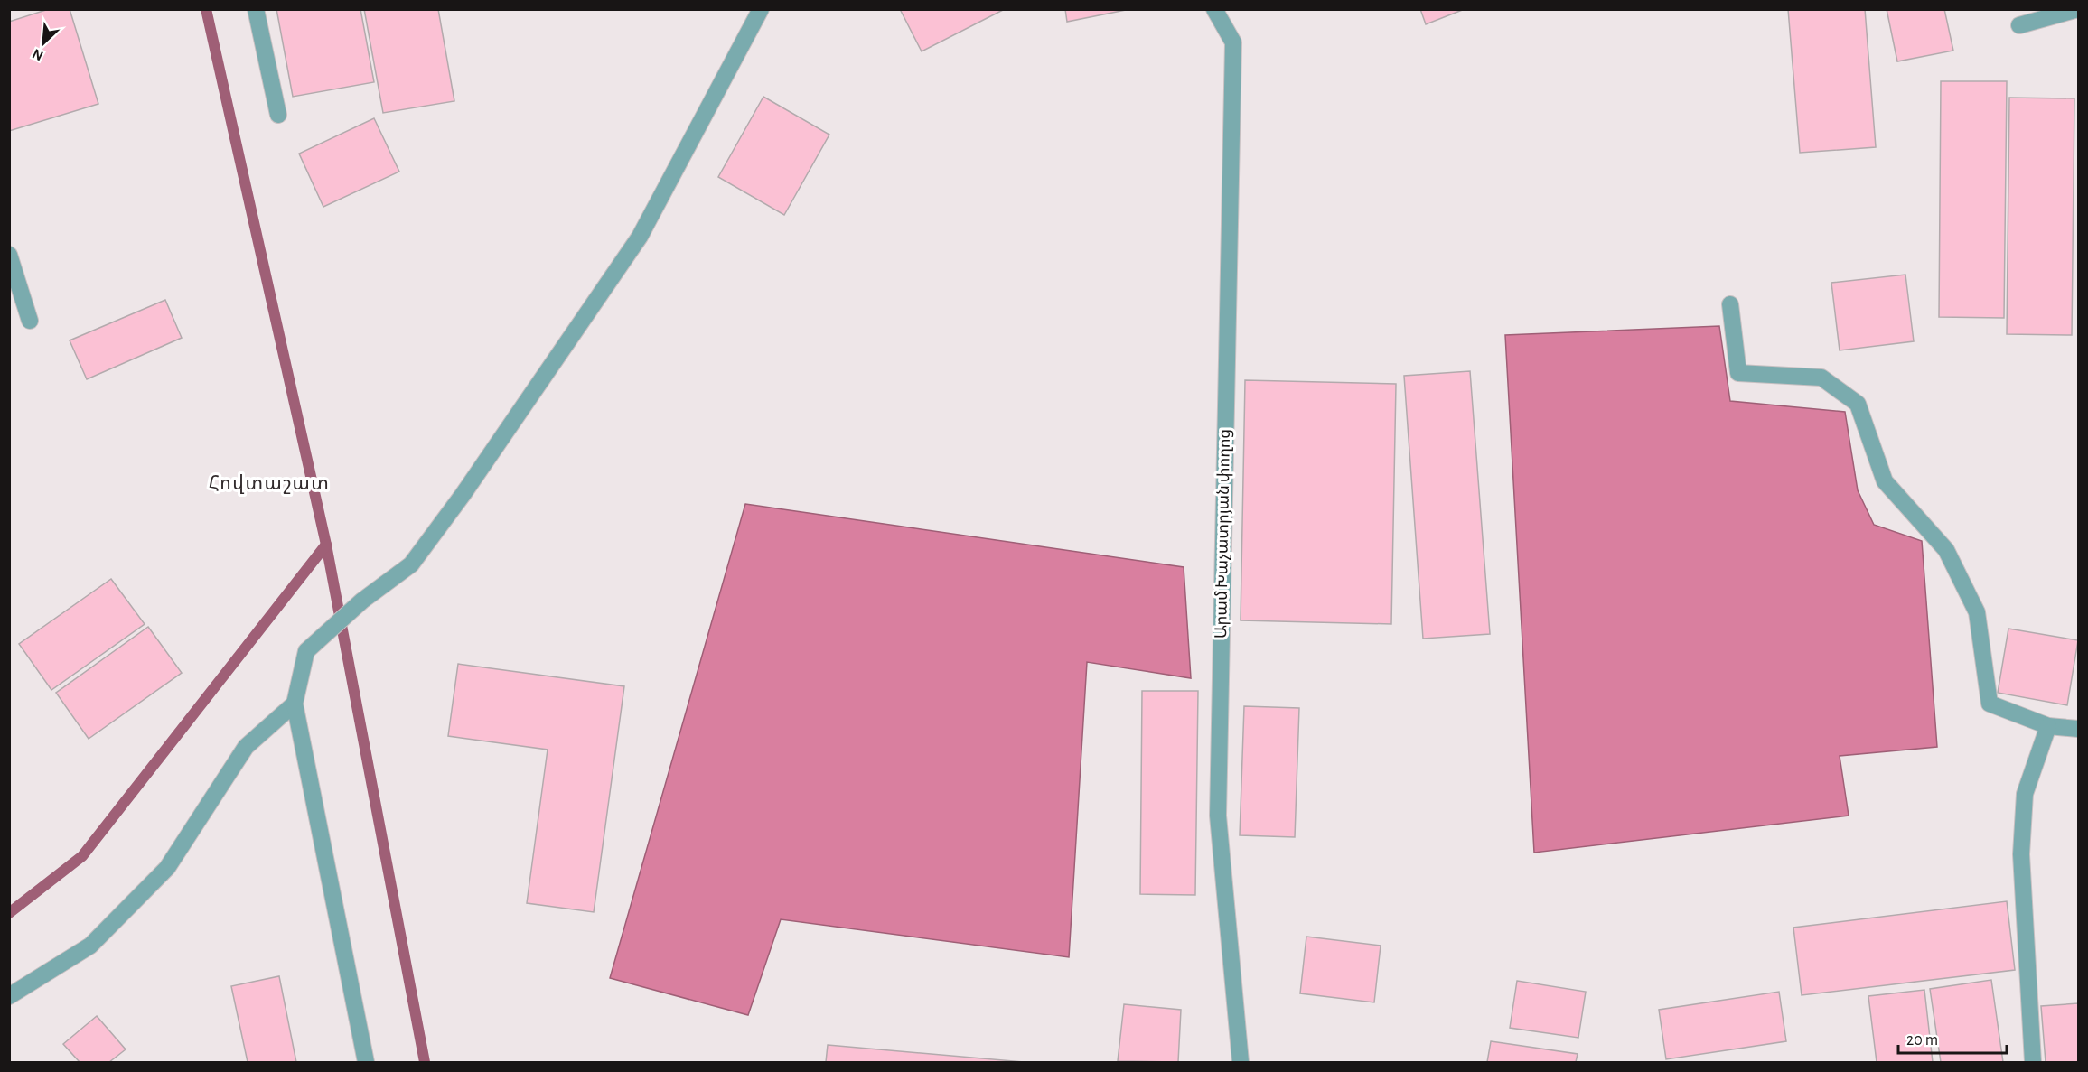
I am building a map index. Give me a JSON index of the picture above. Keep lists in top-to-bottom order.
{
  "streets": {
    "street": ["Արամ Խաչատրյան փողոց"]
  },
  "districts": ["Հովտաշատ"],
  "scale_bar": "20 m",
  "north": "bottom left"
}
